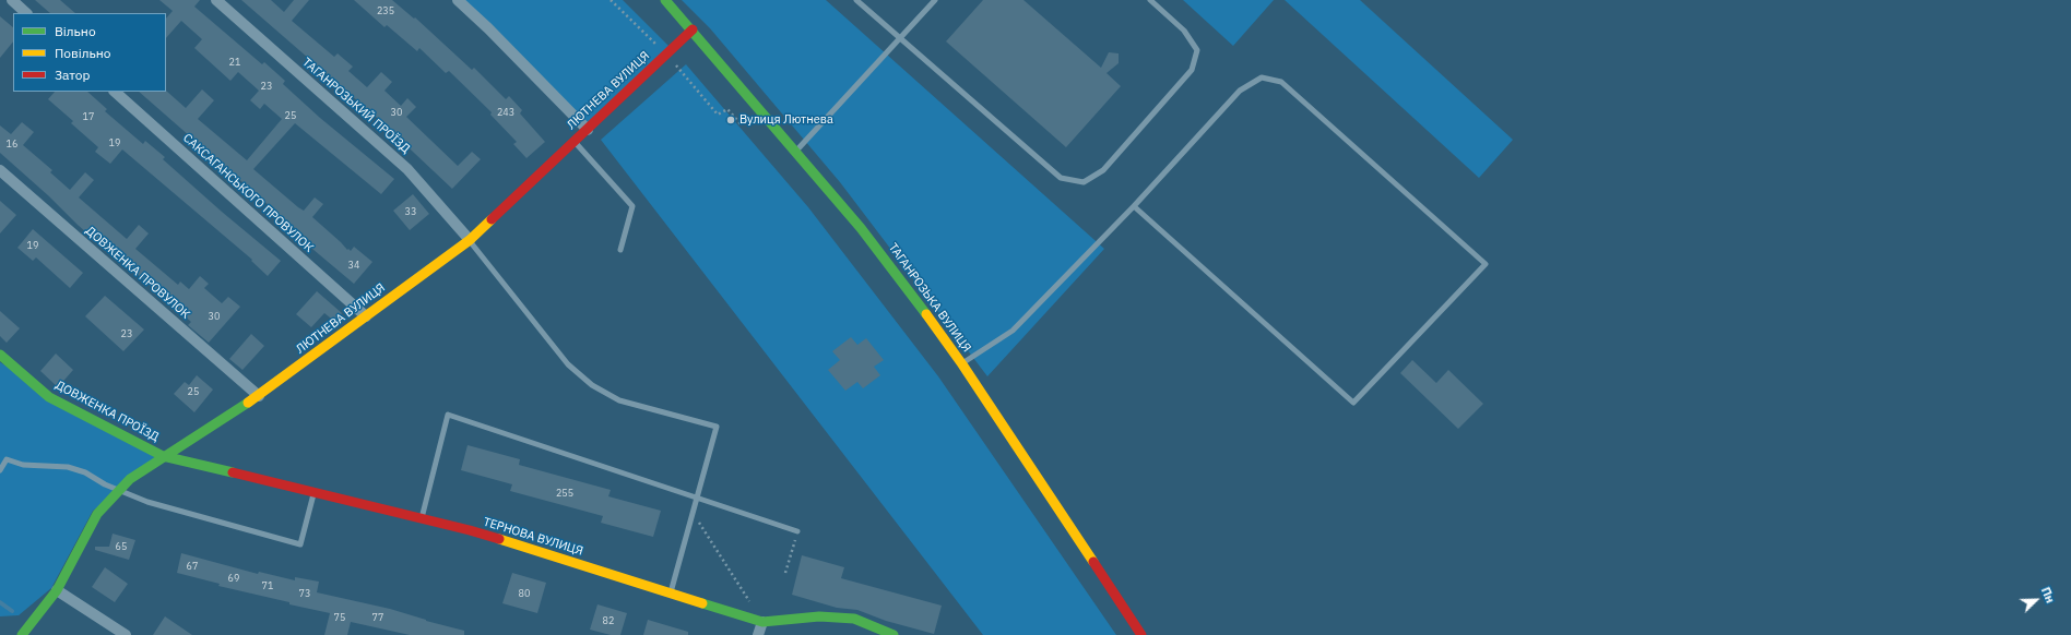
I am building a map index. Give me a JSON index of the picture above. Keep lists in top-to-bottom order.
{
  "streets": {
    "main road": [
      "ЛЮТНЕВА ВУЛИЦЯ",
      "ТАГАНРОЗЬКА ВУЛИЦЯ",
      "ДОВЖЕНКА ПРОЇЗД",
      "ТЕРНОВА ВУЛИЦЯ"
    ],
    "street": ["ТАГАНРОЗЬКИЙ ПРОЇЗД", "САКСАГАНСЬКОГО ПРОВУЛОК", "ДОВЖЕНКА ПРОВУЛОК"]
  },
  "crossings": [
    ["ЛЮТНЕВА ВУЛИЦЯ", "ТАГАНРОЗЬКИЙ ПРОЇЗД"],
    ["ЛЮТНЕВА ВУЛИЦЯ", "САКСАГАНСЬКОГО ПРОВУЛОК"],
    ["ЛЮТНЕВА ВУЛИЦЯ", "ДОВЖЕНКА ПРОВУЛОК"],
    ["ЛЮТНЕВА ВУЛИЦЯ", "ТАГАНРОЗЬКА ВУЛИЦЯ"],
    ["ЛЮТНЕВА ВУЛИЦЯ", "ДОВЖЕНКА ПРОЇЗД"],
    ["ЛЮТНЕВА ВУЛИЦЯ", "ТЕРНОВА ВУЛИЦЯ"],
    ["ДОВЖЕНКА ПРОЇЗД", "ТЕРНОВА ВУЛИЦЯ"]
  ],
  "places": ["Вулиця Лютнева"],
  "house_numbers": [
    "235",
    "21",
    "23",
    "30",
    "243",
    "25",
    "17",
    "19",
    "16",
    "33",
    "19",
    "34",
    "30",
    "23",
    "25",
    "255",
    "65",
    "67",
    "69",
    "71",
    "73",
    "80",
    "75",
    "77",
    "82"
  ],
  "legend": ["Вільно", "Повільно", "Затор"],
  "north": "top right"
}
